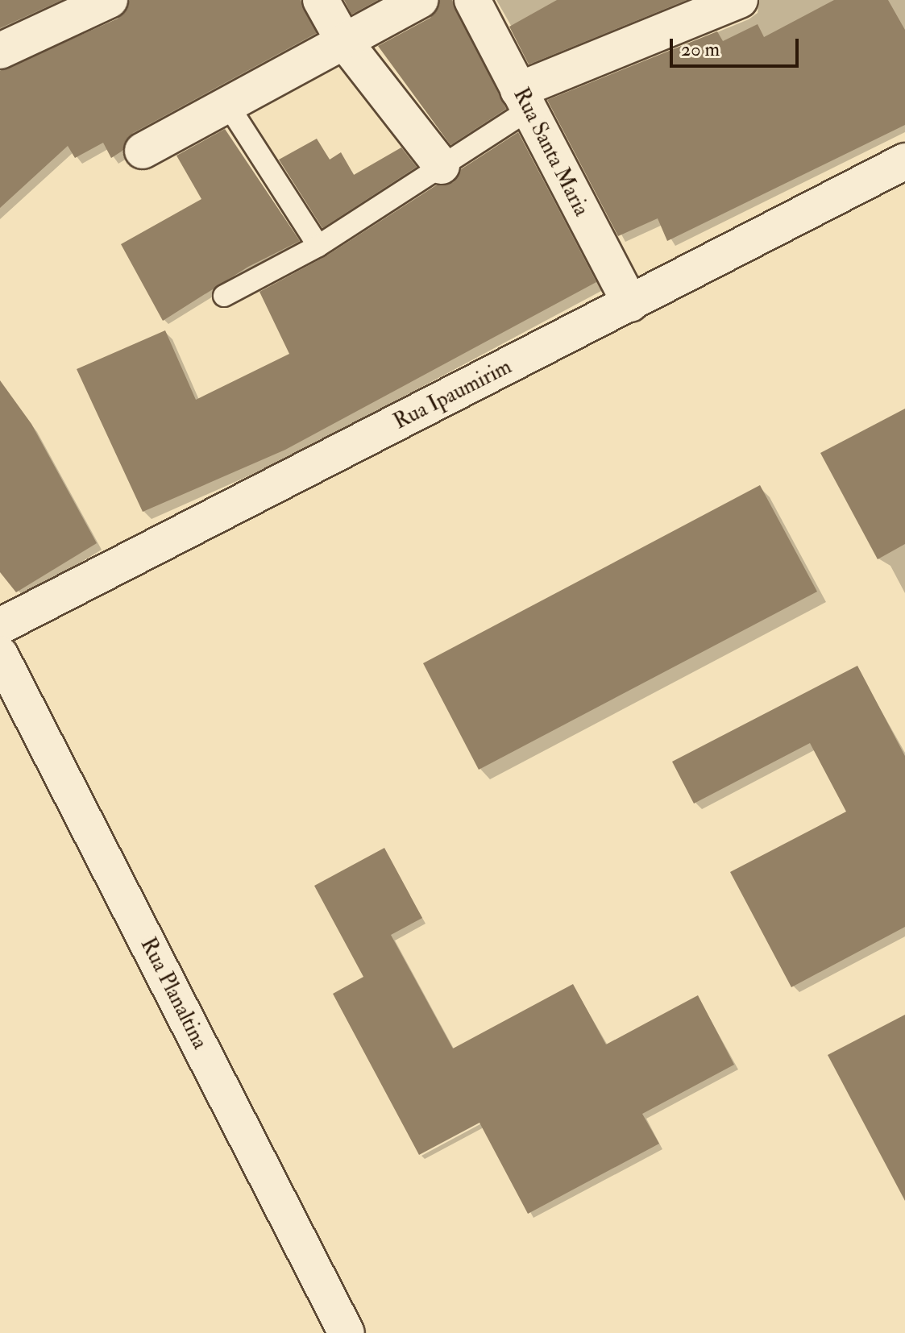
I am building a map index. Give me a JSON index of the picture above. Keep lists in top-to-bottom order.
{
  "streets": {
    "street": ["Rua Santa Maria", "Rua Ipaumirim", "Rua Planaltina"]
  },
  "crossings": [
    ["Rua Santa Maria", "Rua Ipaumirim"]
  ],
  "scale_bar": "20 m"
}
